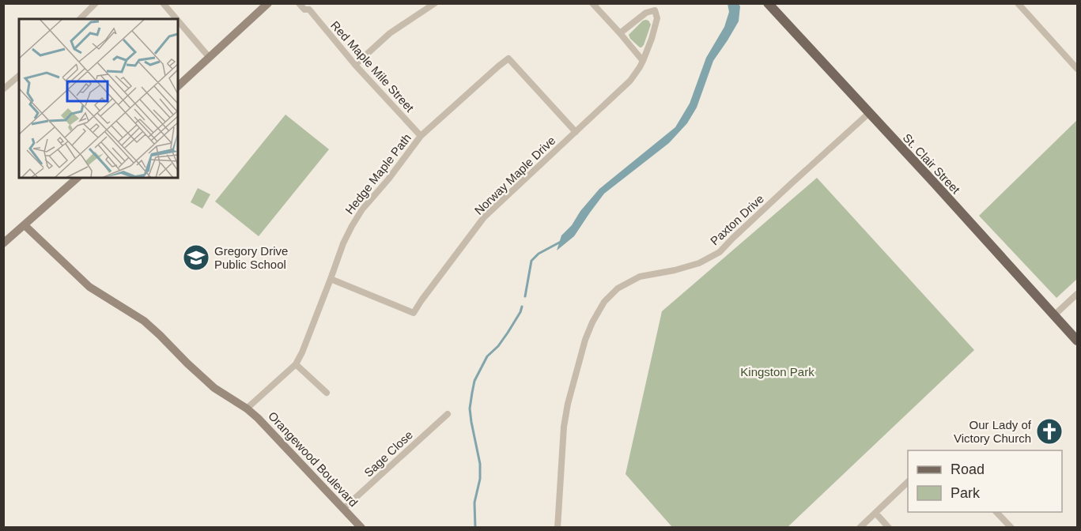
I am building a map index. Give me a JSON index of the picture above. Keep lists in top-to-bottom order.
{
  "streets": {
    "main road": ["St. Clair Street"],
    "street": [
      "Red Maple Mile Street",
      "Hedge Maple Path",
      "Norway Maple Drive",
      "Paxton Drive",
      "Sage Close",
      "Orangewood Boulevard"
    ]
  },
  "crossings": [
    ["Red Maple Mile Street", "Hedge Maple Path"],
    ["St. Clair Street", "Paxton Drive"],
    ["Hedge Maple Path", "Norway Maple Drive"],
    ["Hedge Maple Path", "Orangewood Boulevard"],
    ["Sage Close", "Orangewood Boulevard"]
  ],
  "parks": ["Kingston Park"],
  "places": {
    "school or university": ["Gregory Drive Public School"],
    "church": ["Our Lady of Victory Church"]
  },
  "legend": ["Road", "Park"]
}
